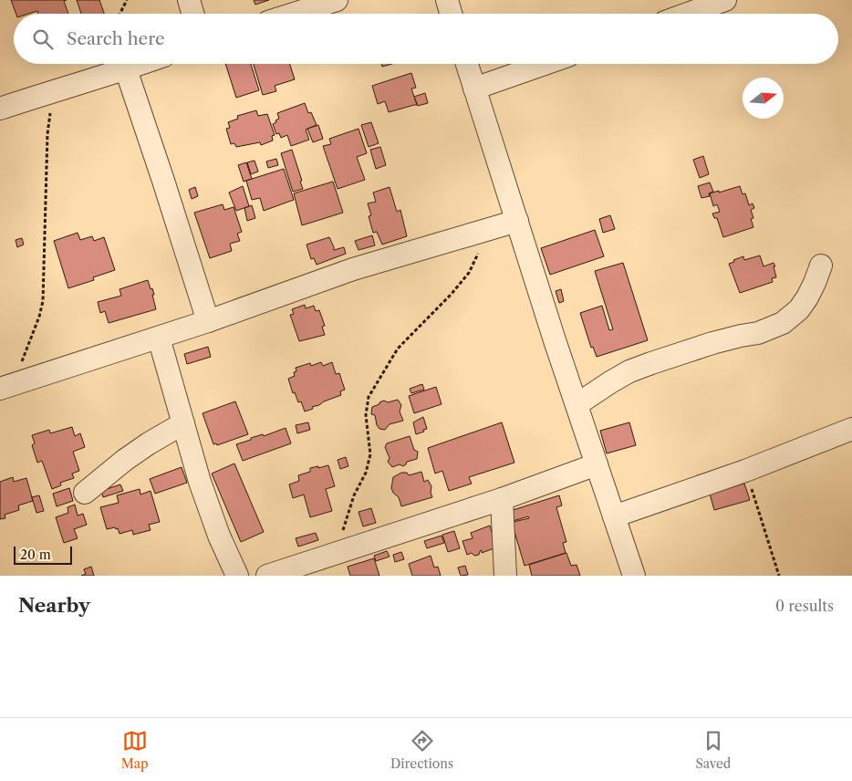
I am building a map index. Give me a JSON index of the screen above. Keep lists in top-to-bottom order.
{
  "scale_bar": "20 m",
  "north": "right",
  "page": {
    "search": "Search here",
    "scale": "20 m",
    "heading": ["Nearby", "0 results"],
    "nav": ["Map", "Directions", "Saved"]
  }
}
